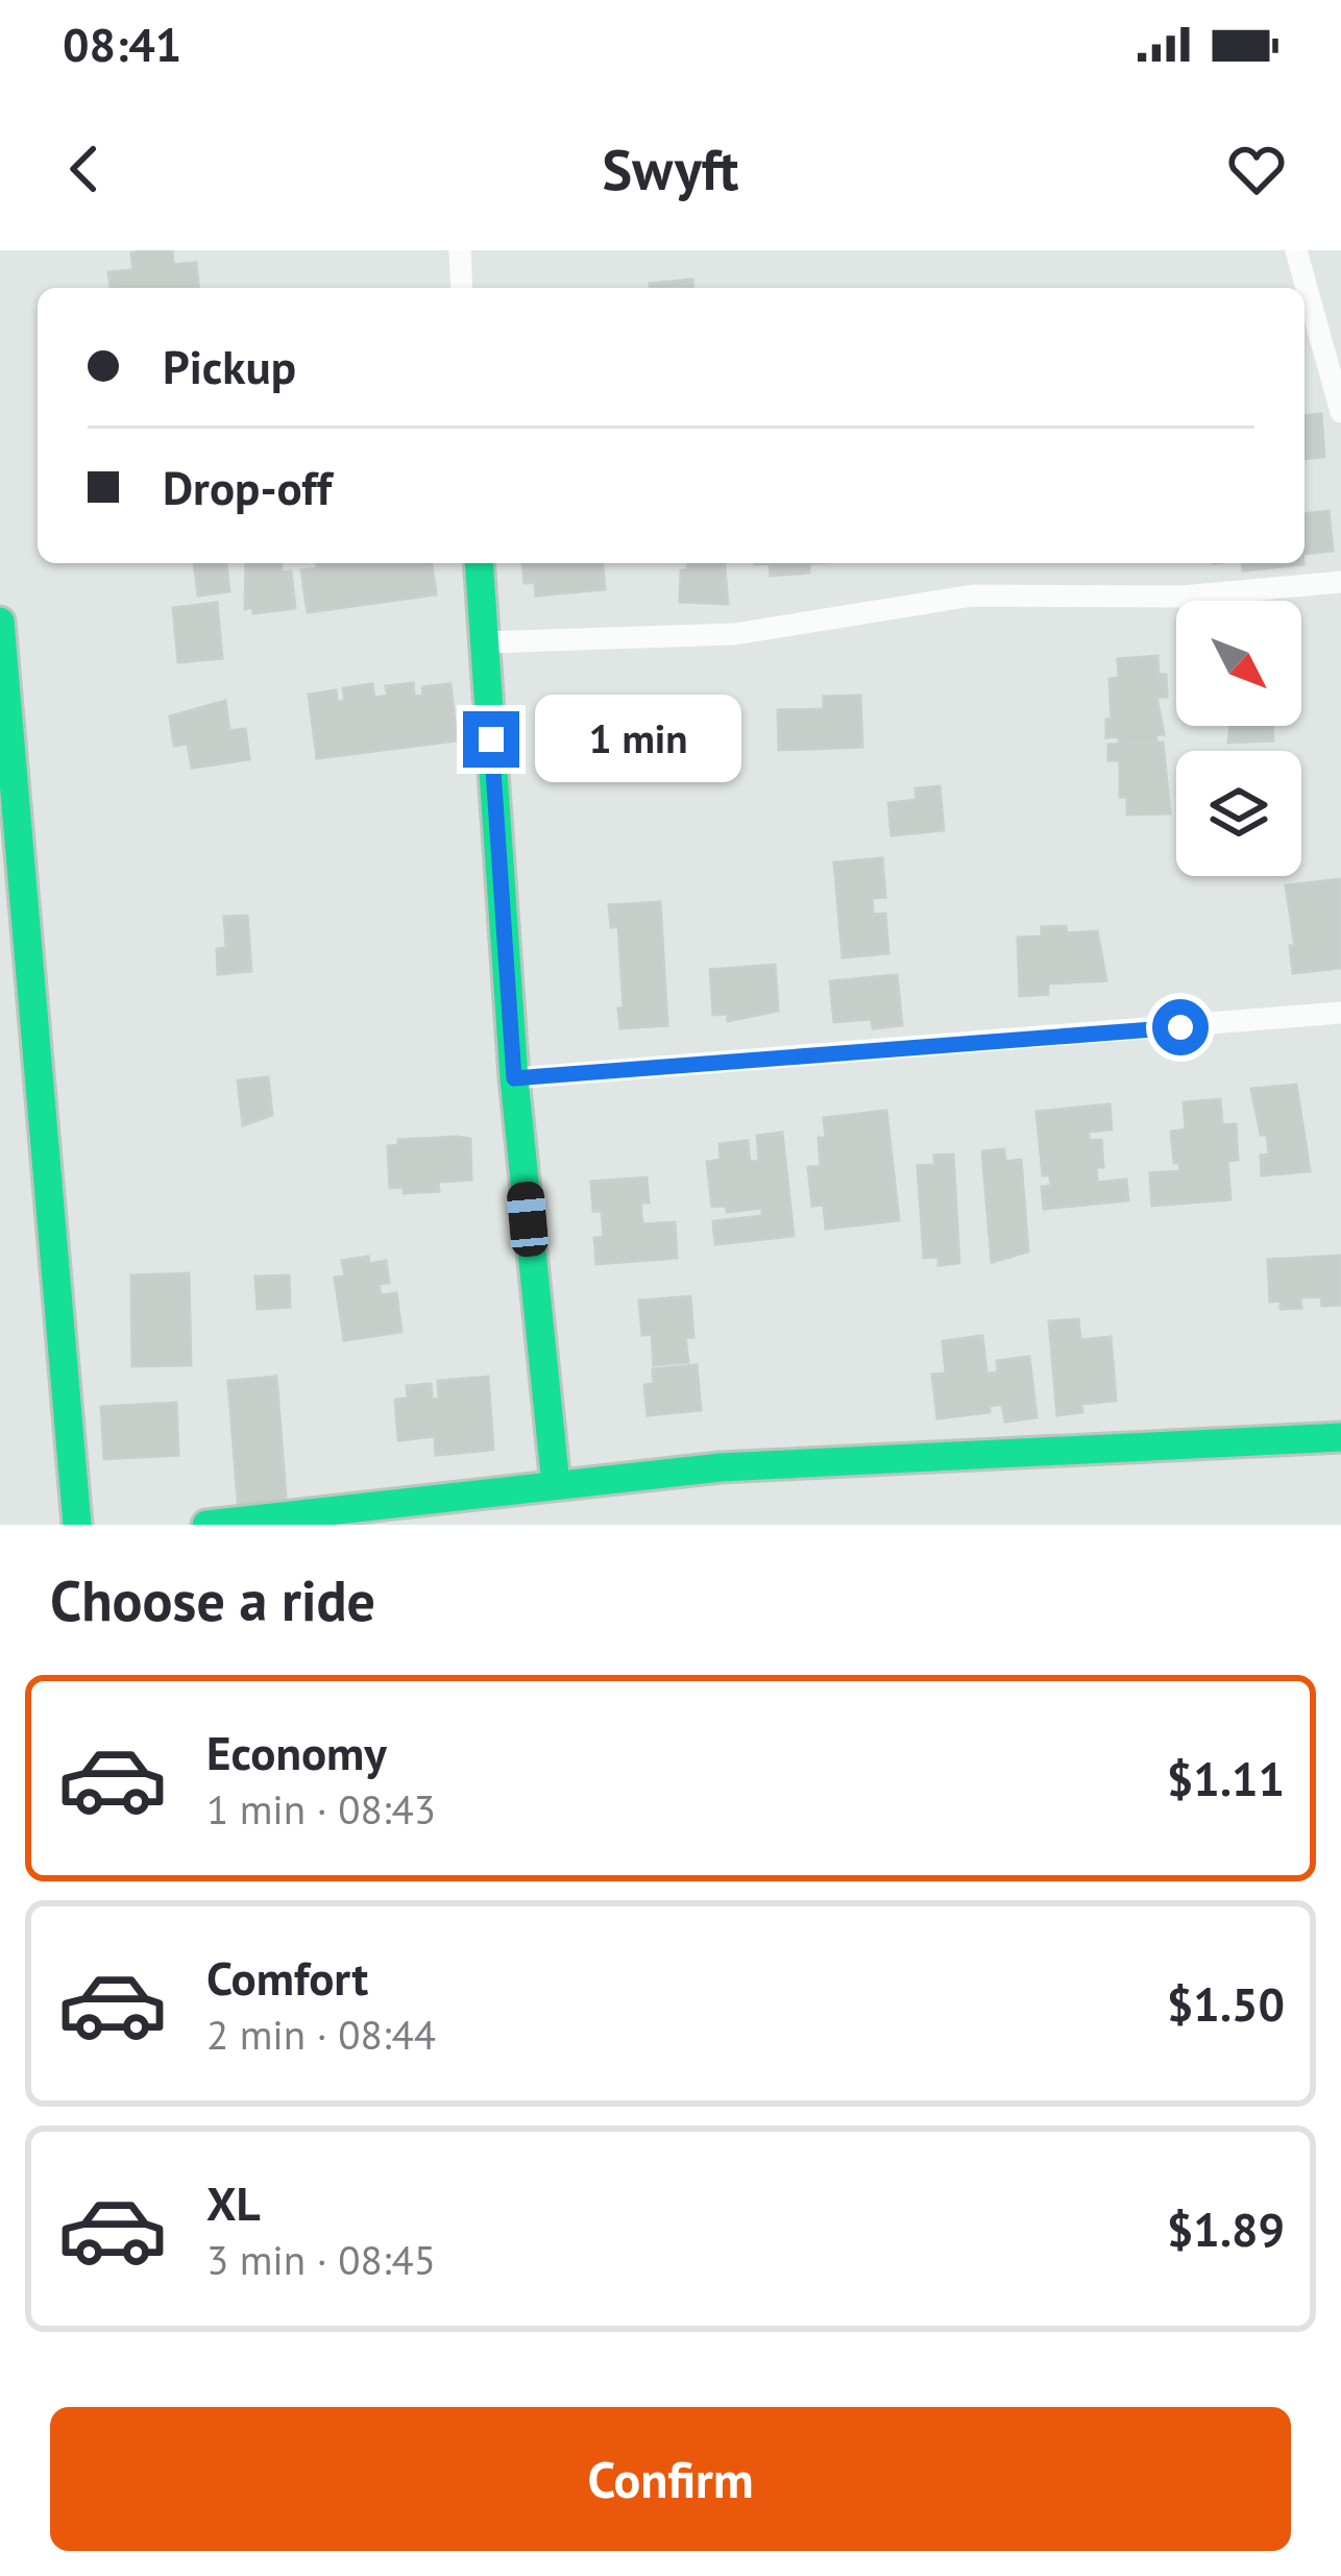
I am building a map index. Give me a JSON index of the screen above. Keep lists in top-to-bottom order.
{
  "north": "bottom right",
  "page": {
    "status": "08:41",
    "header": "Swyft",
    "banner": ["Pickup", "Drop-off"],
    "bubble": "1 min",
    "heading": "Choose a ride",
    "list": [
      {
        "name": "Economy",
        "note": "1 min · 08:43",
        "value": "$1.11"
      },
      {
        "name": "Comfort",
        "note": "2 min · 08:44",
        "value": "$1.50"
      },
      {
        "name": "XL",
        "note": "3 min · 08:45",
        "value": "$1.89"
      }
    ],
    "buttons": "Confirm"
  }
}
